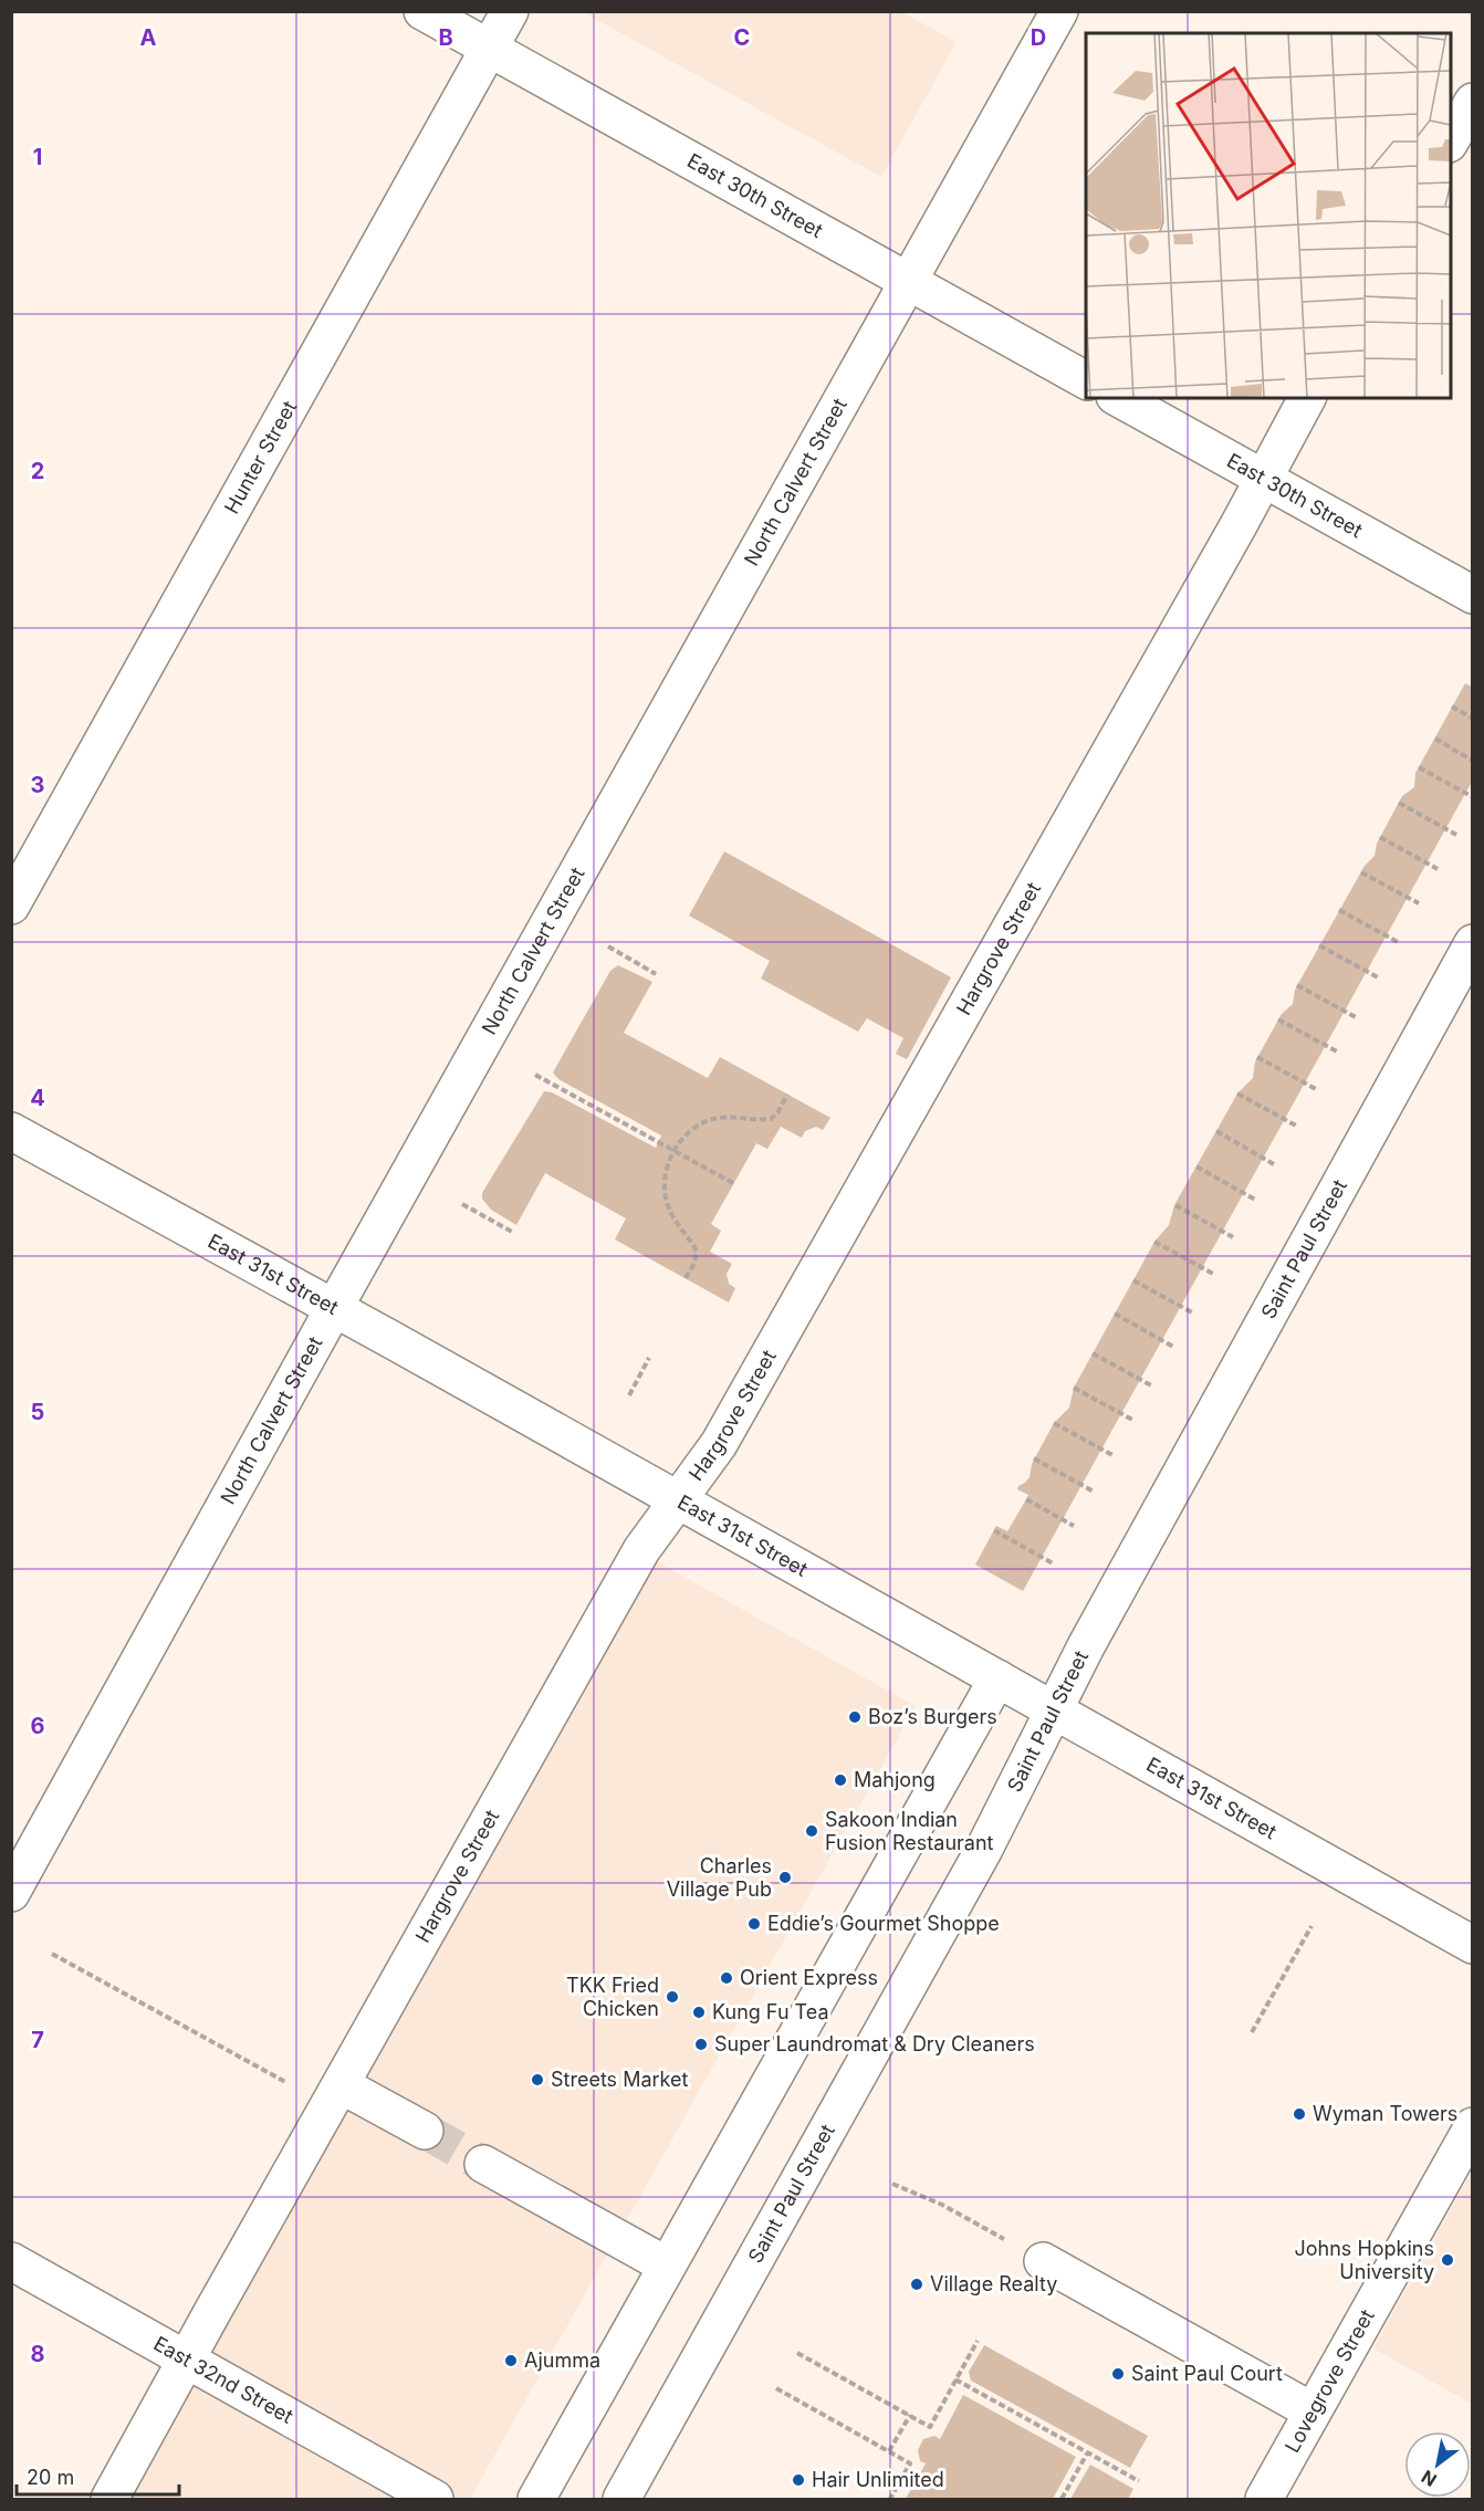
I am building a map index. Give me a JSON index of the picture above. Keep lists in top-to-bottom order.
{
  "streets": {
    "street": [
      "East 30th Street",
      "Hunter Street",
      "North Calvert Street",
      "Hargrove Street",
      "Saint Paul Street",
      "East 31st Street",
      "East 32nd Street",
      "Lovegrove Street"
    ]
  },
  "crossings": [
    ["East 30th Street", "Hunter Street"],
    ["East 30th Street", "North Calvert Street"],
    ["East 30th Street", "Hargrove Street"],
    ["North Calvert Street", "East 31st Street"],
    ["Hargrove Street", "East 31st Street"],
    ["Hargrove Street", "East 32nd Street"],
    ["Saint Paul Street", "East 31st Street"]
  ],
  "places": [
    "Boz’s Burgers",
    "Mahjong",
    "Sakoon Indian Fusion Restaurant",
    "Charles Village Pub",
    "Eddie’s Gourmet Shoppe",
    "Orient Express",
    "TKK Fried Chicken",
    "Kung Fu Tea",
    "Super Laundromat & Dry Cleaners",
    "Streets Market",
    "Wyman Towers",
    "Johns Hopkins University",
    "Village Realty",
    "Ajumma",
    "Saint Paul Court",
    "Hair Unlimited"
  ],
  "scale_bar": "20 m",
  "north": "bottom left",
  "grid": {
    "columns": [
      "A",
      "B",
      "C",
      "D"
    ],
    "rows": [
      "1",
      "2",
      "3",
      "4",
      "5",
      "6",
      "7",
      "8"
    ]
  }
}
